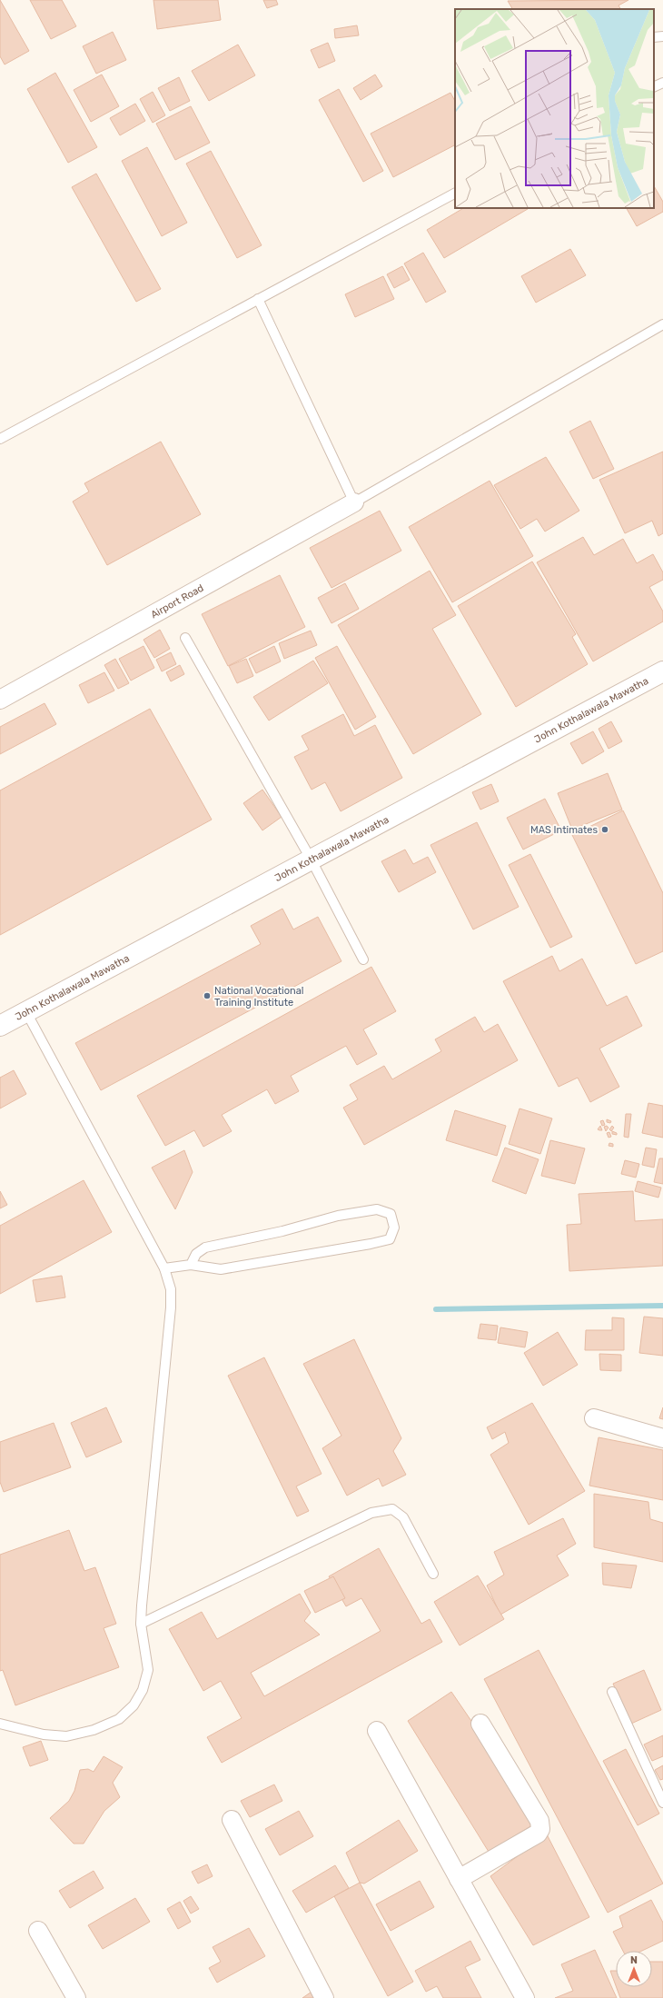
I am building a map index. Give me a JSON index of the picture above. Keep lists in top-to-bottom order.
{
  "streets": {
    "street": ["Airport Road", "John Kothalawala Mawatha"]
  },
  "places": ["MAS Intimates", "National Vocational Training Institute"],
  "north": "top"
}
